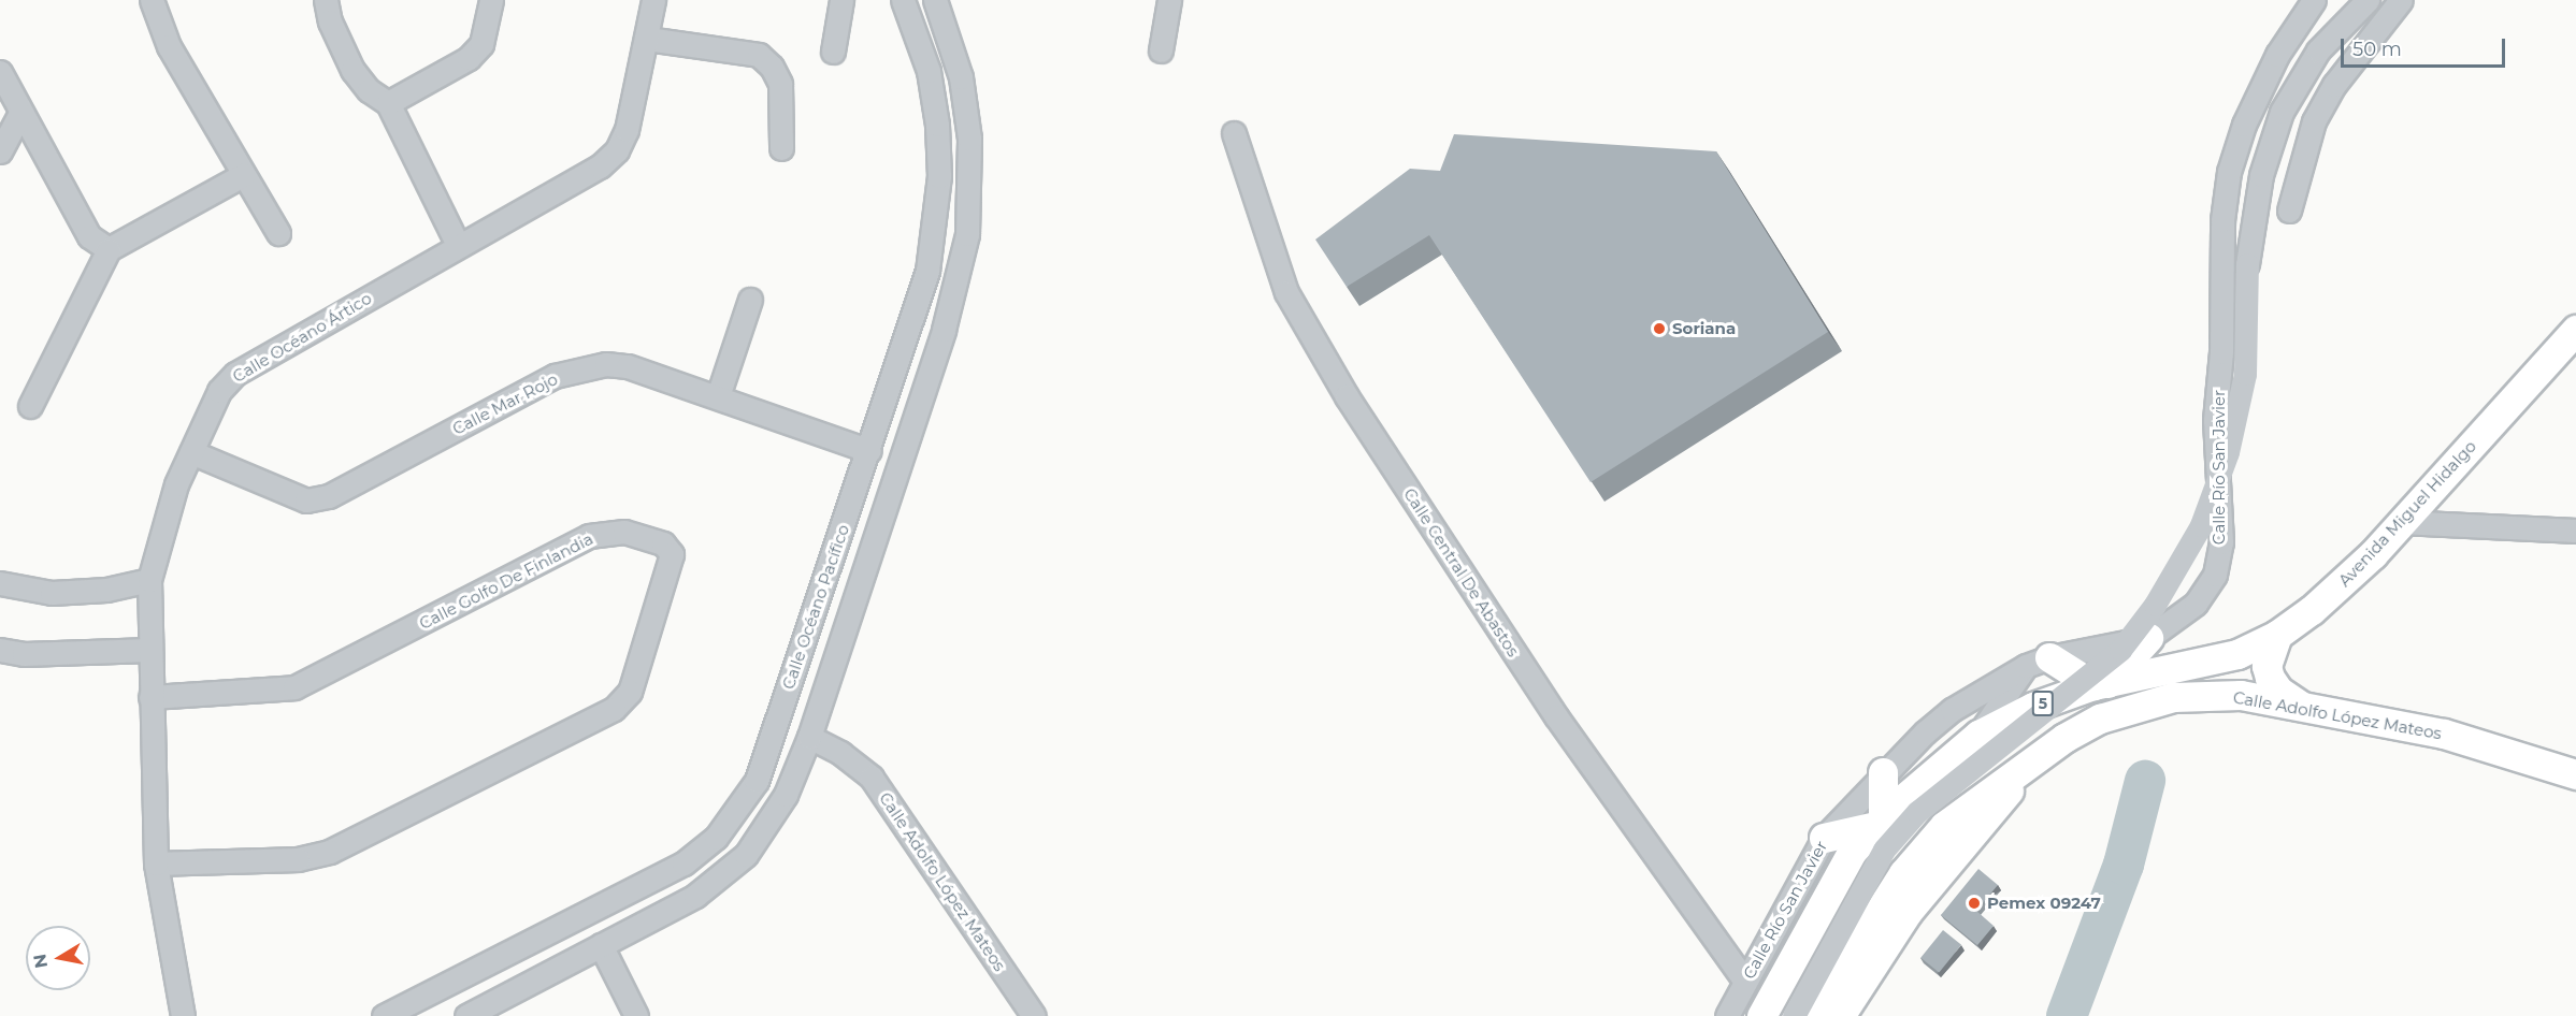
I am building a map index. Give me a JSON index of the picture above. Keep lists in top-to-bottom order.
{
  "streets": {
    "main road": ["Avenida Miguel Hidalgo", "5", "Calle Adolfo López Mateos"],
    "street": [
      "Calle Océano Ártico",
      "Calle Mar Rojo",
      "Calle Río San Javier",
      "Calle Central De Abastos",
      "Calle Golfo De Finlandia",
      "Calle Océano Pacífico"
    ]
  },
  "crossings": [
    ["Calle Océano Ártico", "Calle Mar Rojo"],
    ["Calle Océano Ártico", "Calle Golfo De Finlandia"],
    ["Calle Mar Rojo", "Calle Océano Pacífico"],
    ["Calle Río San Javier", "Calle Central De Abastos"],
    ["Calle Océano Pacífico", "Calle Adolfo López Mateos"]
  ],
  "places": ["Soriana", "Pemex 09247"],
  "scale_bar": "50 m",
  "north": "left"
}
